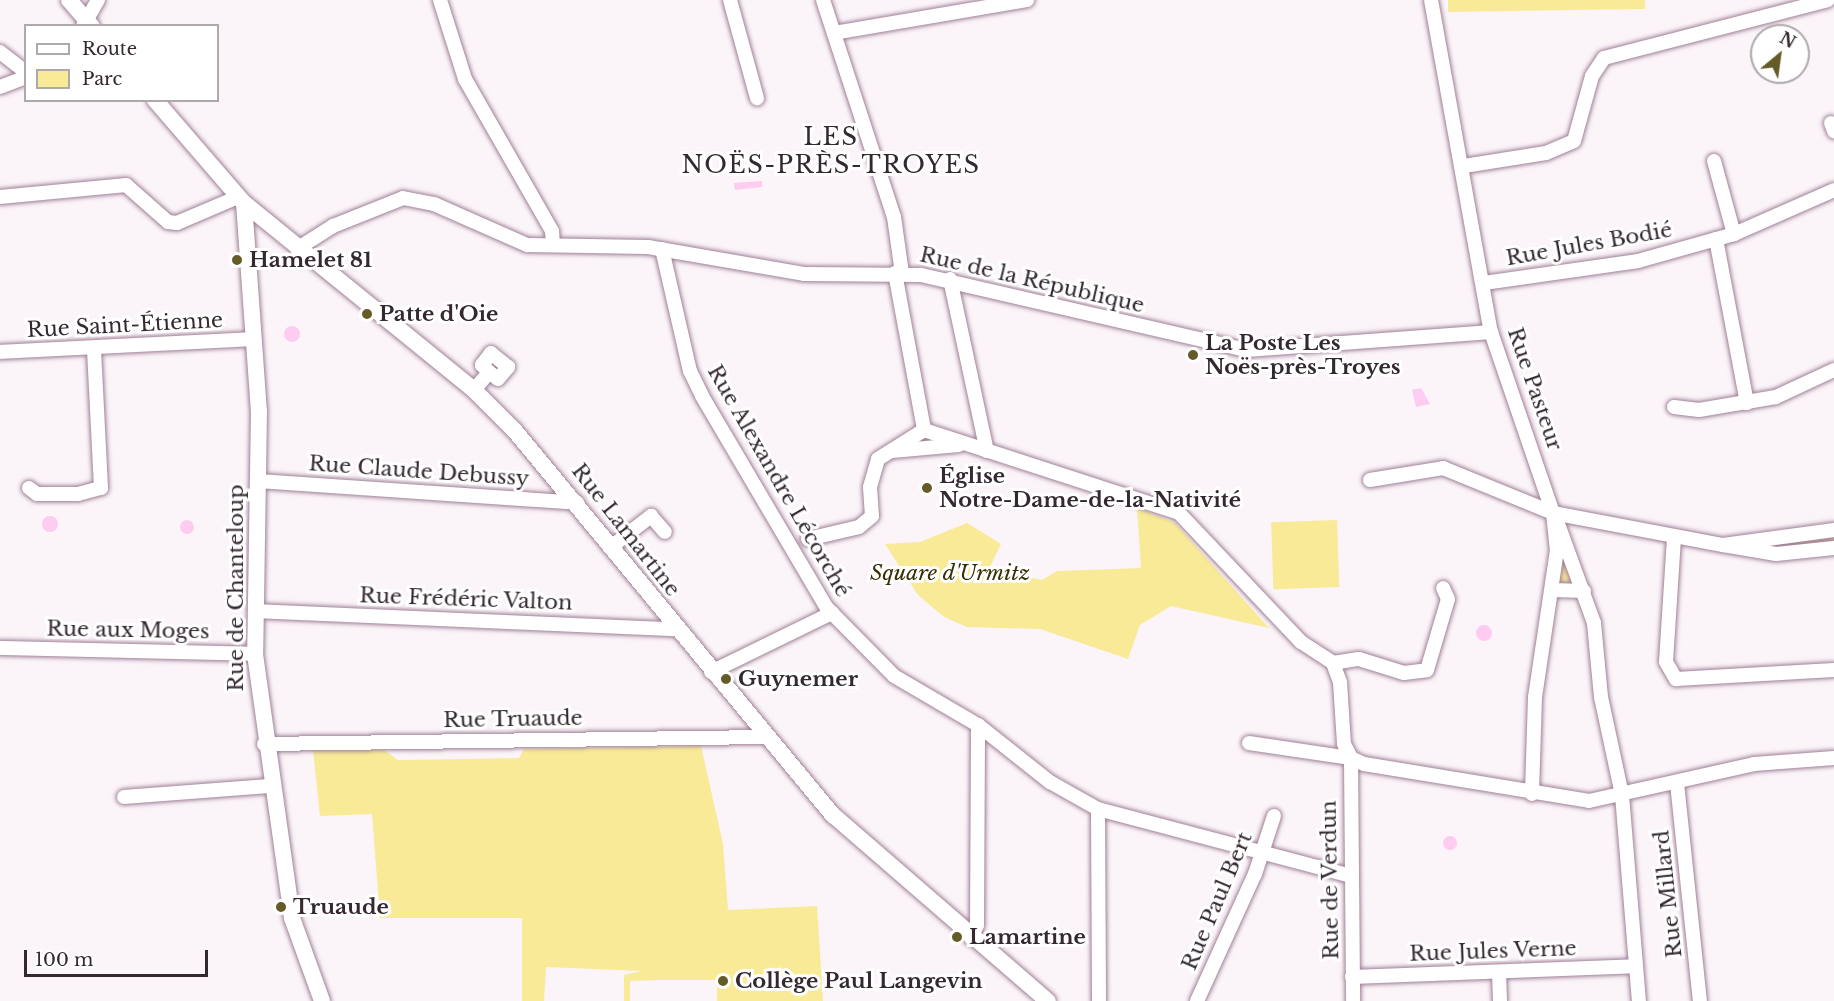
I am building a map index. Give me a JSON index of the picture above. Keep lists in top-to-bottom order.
{
  "streets": {
    "street": [
      "Rue Jules Bodié",
      "Rue de la République",
      "Rue Saint-Étienne",
      "Rue Pasteur",
      "Rue Claude Debussy",
      "Rue Alexandre Lécorché",
      "Rue Lamartine",
      "Rue de Chanteloup",
      "Rue Frédéric Valton",
      "Rue aux Moges",
      "Rue Truaude",
      "Rue de Verdun",
      "Rue Millard",
      "Rue Paul Bert",
      "Rue Jules Verne"
    ]
  },
  "crossings": [
    ["Rue Jules Bodié", "Rue Pasteur"],
    ["Rue de la République", "Rue Pasteur"],
    ["Rue de la République", "Rue Alexandre Lécorché"],
    ["Rue de la République", "Rue Lamartine"],
    ["Rue Saint-Étienne", "Rue de Chanteloup"],
    ["Rue Claude Debussy", "Rue Lamartine"],
    ["Rue Claude Debussy", "Rue de Chanteloup"],
    ["Rue Alexandre Lécorché", "Rue de Verdun"],
    ["Rue Alexandre Lécorché", "Rue Paul Bert"],
    ["Rue Lamartine", "Rue de Chanteloup"],
    ["Rue Lamartine", "Rue Frédéric Valton"],
    ["Rue Lamartine", "Rue Truaude"],
    ["Rue de Chanteloup", "Rue Frédéric Valton"],
    ["Rue de Chanteloup", "Rue aux Moges"],
    ["Rue de Chanteloup", "Rue Truaude"],
    ["Rue de Verdun", "Rue Jules Verne"]
  ],
  "districts": ["LES NOËS-PRÈS-TROYES"],
  "parks": ["Square d'Urmitz"],
  "places": [
    "Hamelet 81",
    "Patte d'Oie",
    "La Poste Les Noës-près-Troyes",
    "Église Notre-Dame-de-la-Nativité",
    "Guynemer",
    "Truaude",
    "Lamartine",
    "Collège Paul Langevin"
  ],
  "legend": ["Route", "Parc"],
  "scale_bar": "100 m",
  "north": "top right"
}
